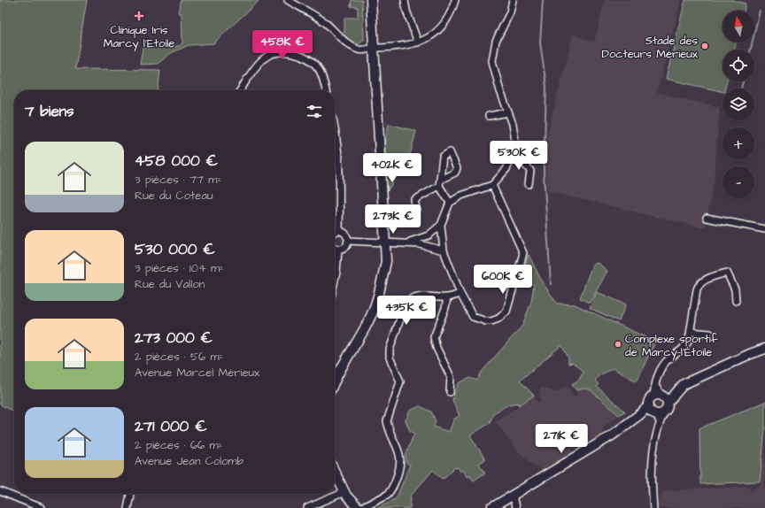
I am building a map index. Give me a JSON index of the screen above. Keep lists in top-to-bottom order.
{
  "places": {
    "health": ["Clinique Iris Marcy l'Etoile"],
    "other": ["Stade des Docteurs Mérieux", "Complexe sportif de Marcy-l'Étoile"]
  },
  "north": "top",
  "page": {
    "map_buttons": ["+", "−"],
    "price": [
      "458K €",
      "530K €",
      "402K €",
      "273K €",
      "600K €",
      "435K €",
      "271K €"
    ],
    "heading": "7 biens",
    "list": [
      {
        "name": "458 000 €",
        "note": "3 pièces · 77 m² · Rue du Coteau"
      },
      {
        "name": "530 000 €",
        "note": "3 pièces · 104 m² · Rue du Vallon"
      },
      {
        "name": "273 000 €",
        "note": "2 pièces · 56 m² · Avenue Marcel Mérieux"
      },
      {
        "name": "271 000 €",
        "note": "2 pièces · 66 m² · Avenue Jean Colomb"
      }
    ]
  }
}
